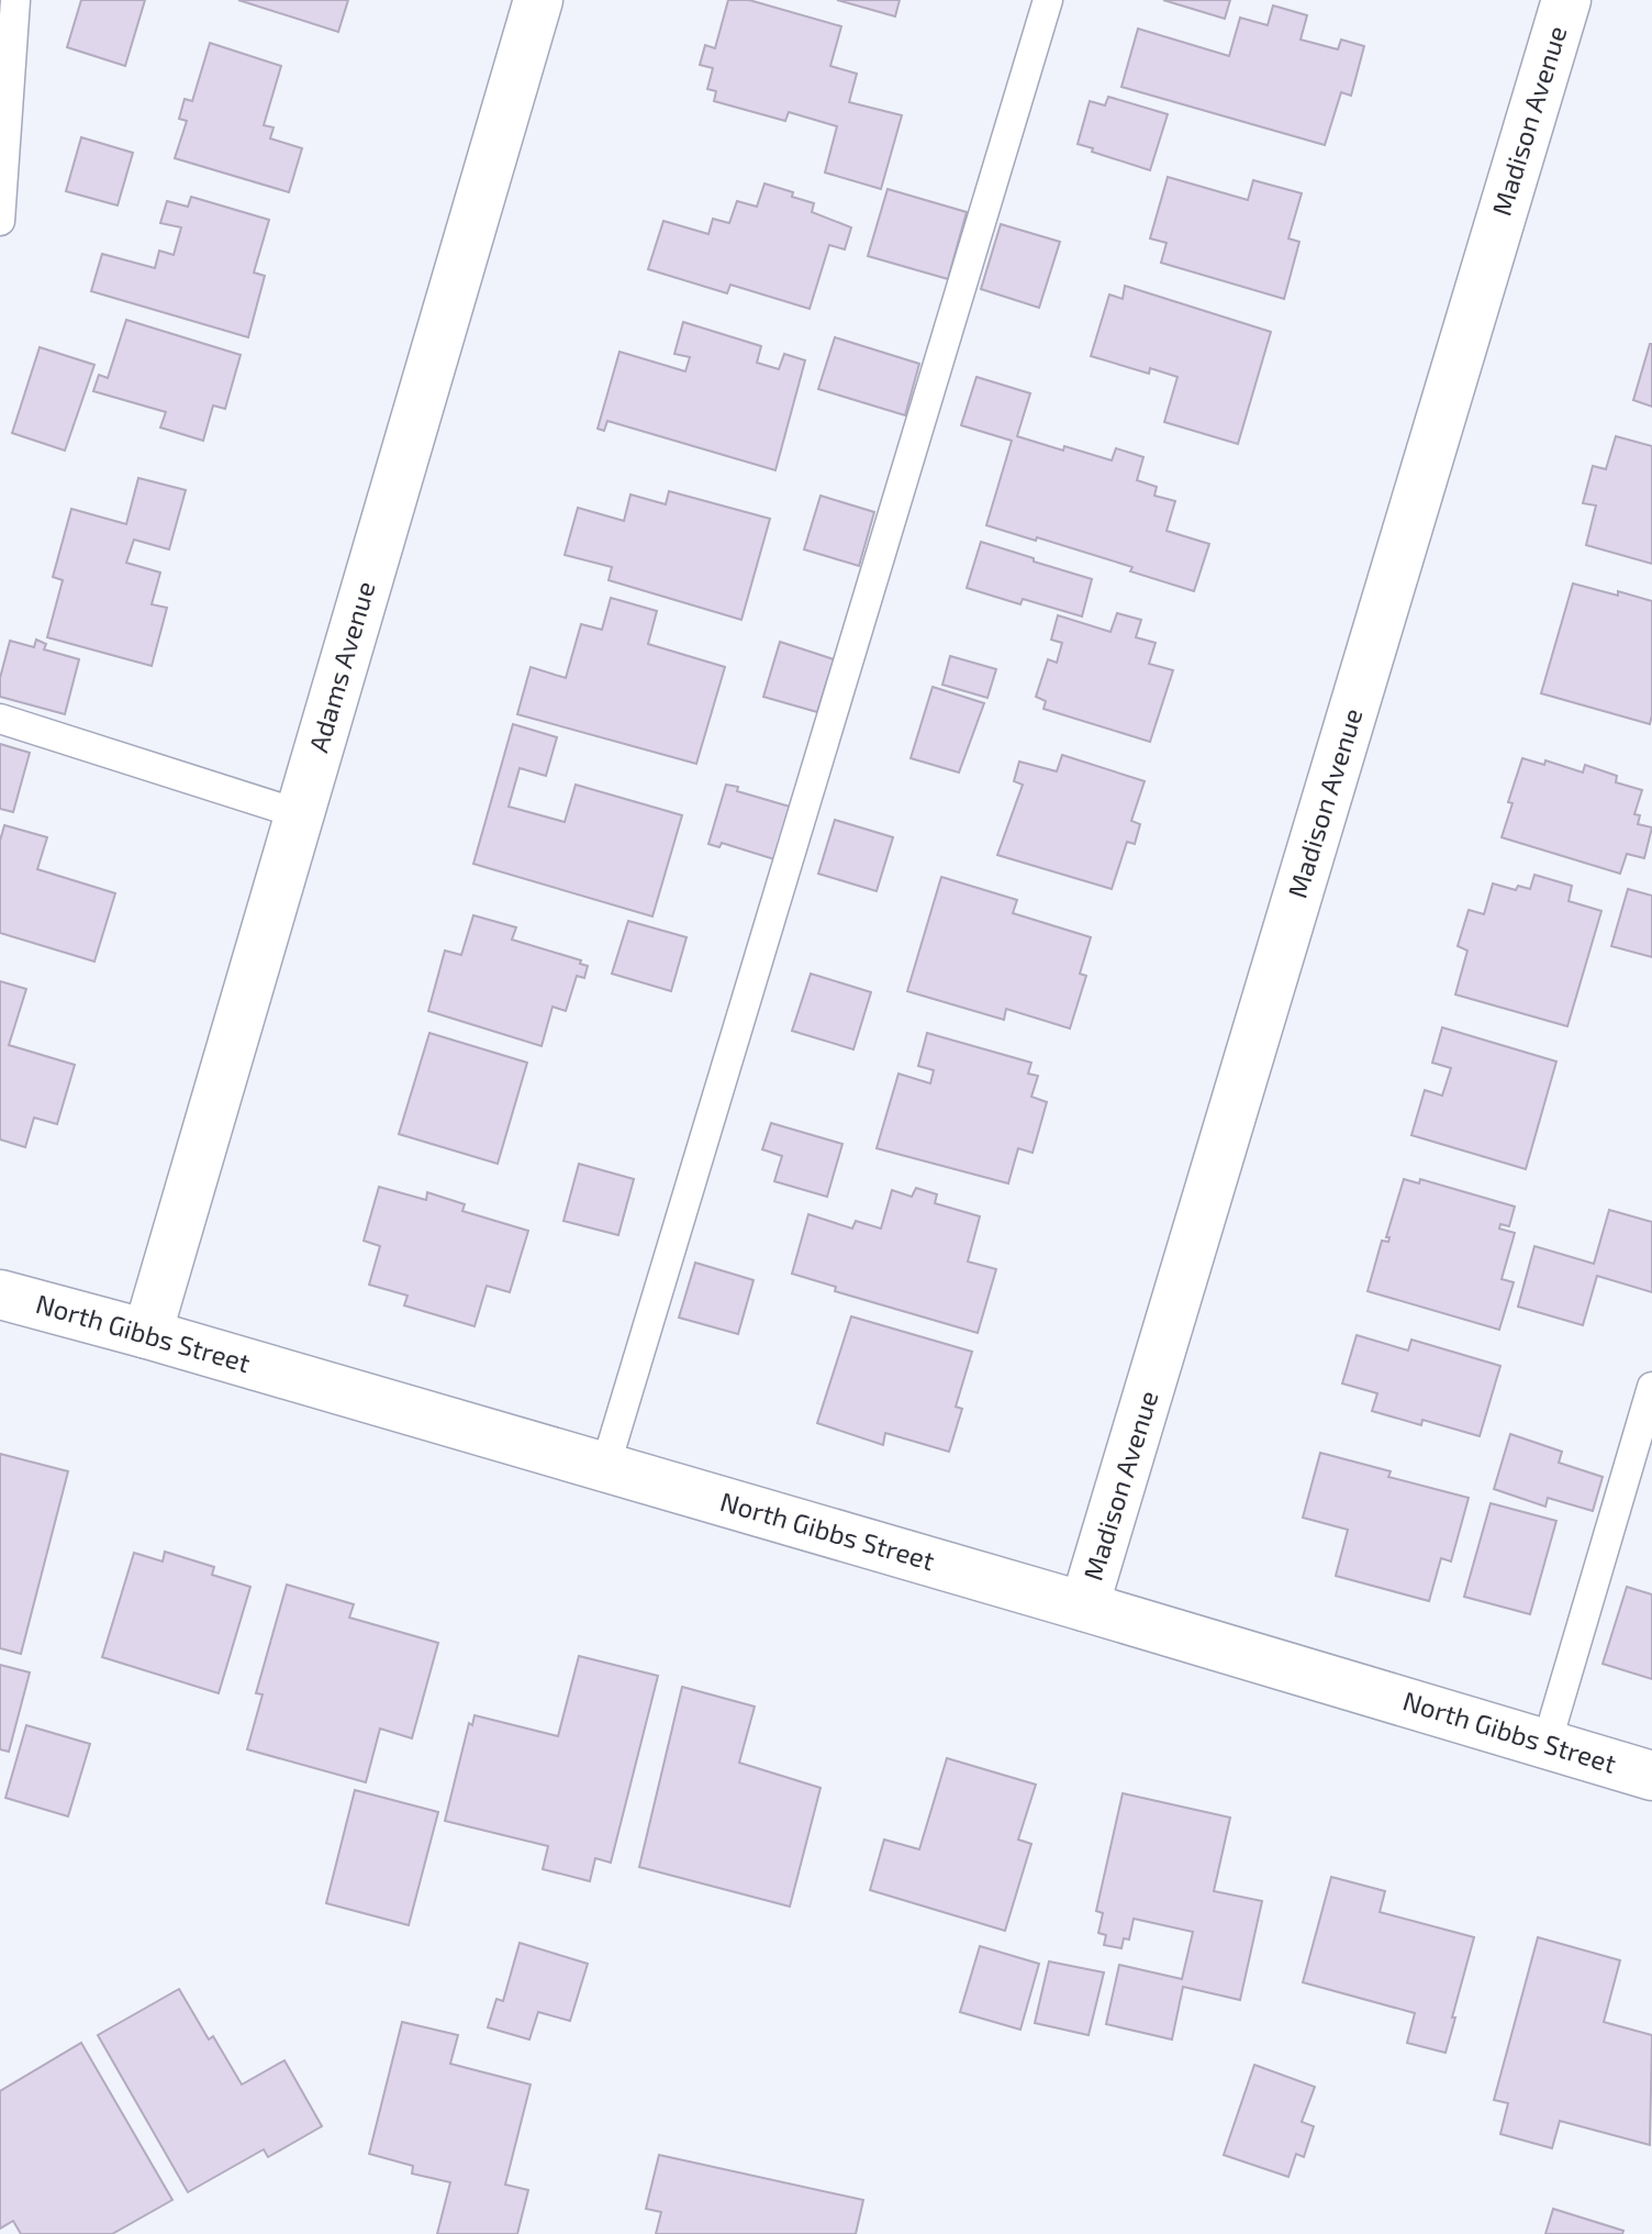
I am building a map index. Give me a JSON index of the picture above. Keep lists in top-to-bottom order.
{
  "streets": {
    "street": ["Madison Avenue", "Adams Avenue", "North Gibbs Street"]
  },
  "crossings": [
    ["Madison Avenue", "North Gibbs Street"],
    ["Adams Avenue", "North Gibbs Street"]
  ]
}
